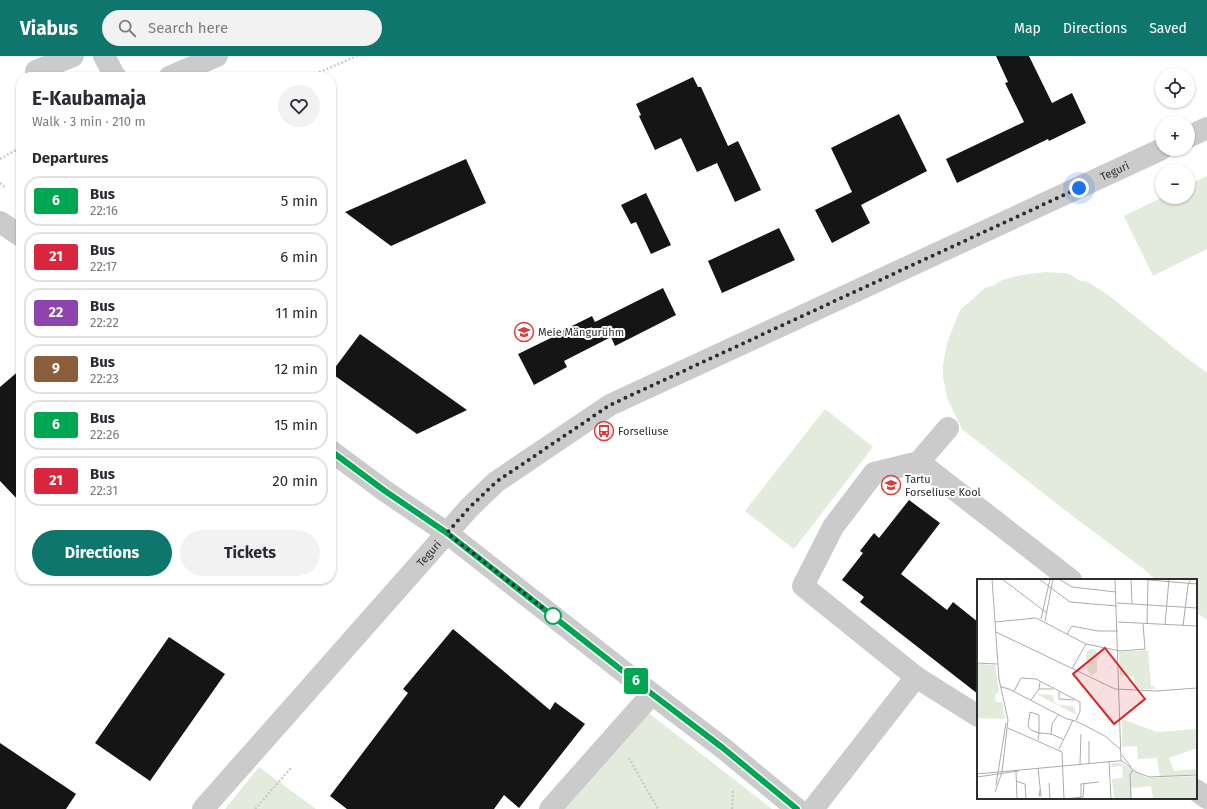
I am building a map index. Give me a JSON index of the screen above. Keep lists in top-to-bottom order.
{
  "streets": {
    "street": ["Teguri"]
  },
  "places": {
    "school or university": ["Meie Mängurühm", "Tartu Forseliuse Kool"],
    "bus stop": ["Forseliuse"]
  },
  "lines": ["bus line 6"],
  "page": {
    "header": "Viabus",
    "search": "Search here",
    "nav": ["Map", "Directions", "Saved"],
    "on_map": "6",
    "map_buttons": ["+", "−"],
    "heading": [
      ["E-Kaubamaja", "Walk · 3 min · 210 m"],
      "Departures"
    ],
    "list": [
      {
        "mark": "6",
        "name": "Bus",
        "note": "22:16",
        "value": "5 min"
      },
      {
        "mark": "21",
        "name": "Bus",
        "note": "22:17",
        "value": "6 min"
      },
      {
        "mark": "22",
        "name": "Bus",
        "note": "22:22",
        "value": "11 min"
      },
      {
        "mark": "9",
        "name": "Bus",
        "note": "22:23",
        "value": "12 min"
      },
      {
        "mark": "6",
        "name": "Bus",
        "note": "22:26",
        "value": "15 min"
      },
      {
        "mark": "21",
        "name": "Bus",
        "note": "22:31",
        "value": "20 min"
      }
    ],
    "buttons": ["Directions", "Tickets"]
  }
}
